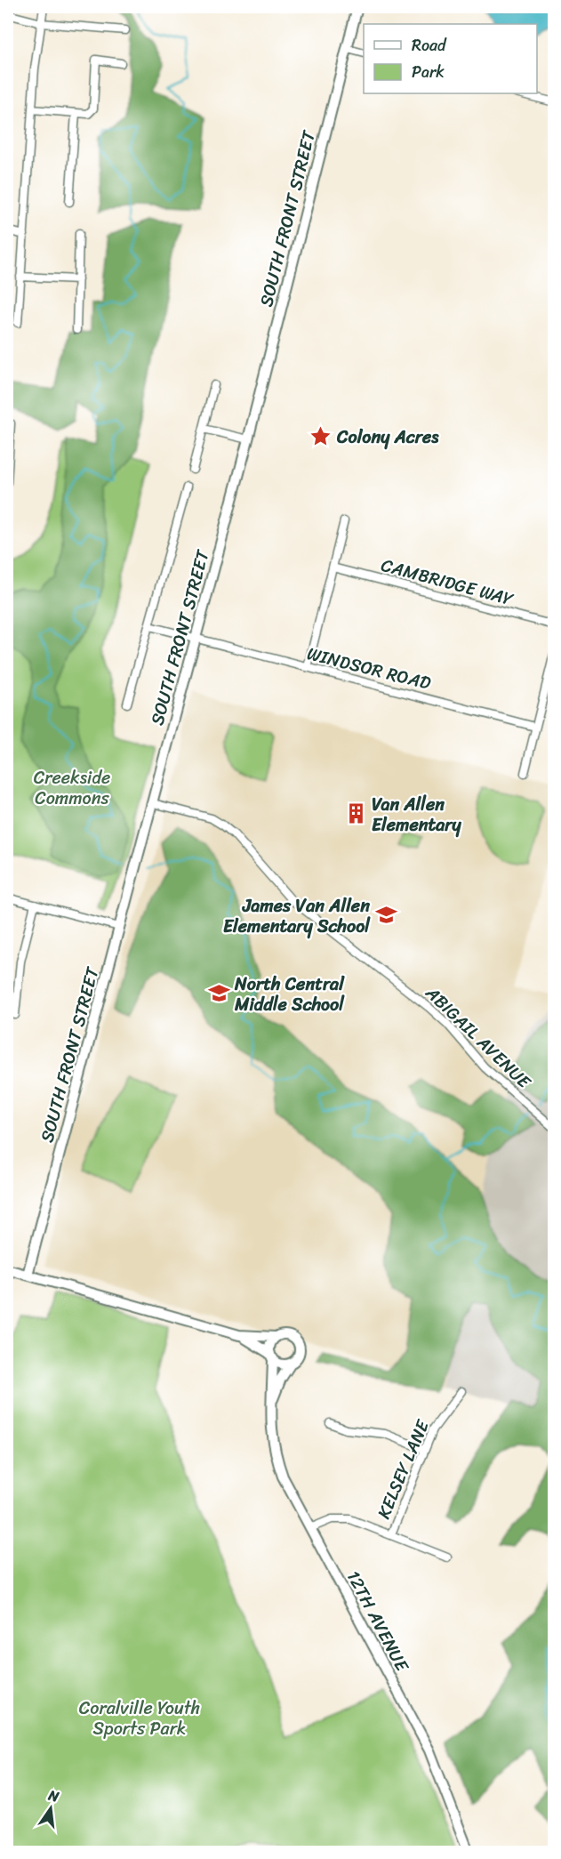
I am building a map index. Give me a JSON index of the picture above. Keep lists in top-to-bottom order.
{
  "streets": {
    "street": [
      "SOUTH FRONT STREET",
      "CAMBRIDGE WAY",
      "WINDSOR ROAD",
      "ABIGAIL AVENUE",
      "KELSEY LANE",
      "12TH AVENUE"
    ]
  },
  "crossings": [
    ["SOUTH FRONT STREET", "WINDSOR ROAD"],
    ["SOUTH FRONT STREET", "ABIGAIL AVENUE"]
  ],
  "parks": ["Creekside Commons", "Coralville Youth Sports Park"],
  "places": {
    "place": ["Colony Acres"],
    "building": ["Van Allen Elementary"],
    "school or university": ["James Van Allen Elementary School", "North Central Middle School"]
  },
  "legend": ["Road", "Park"],
  "north": "top"
}
